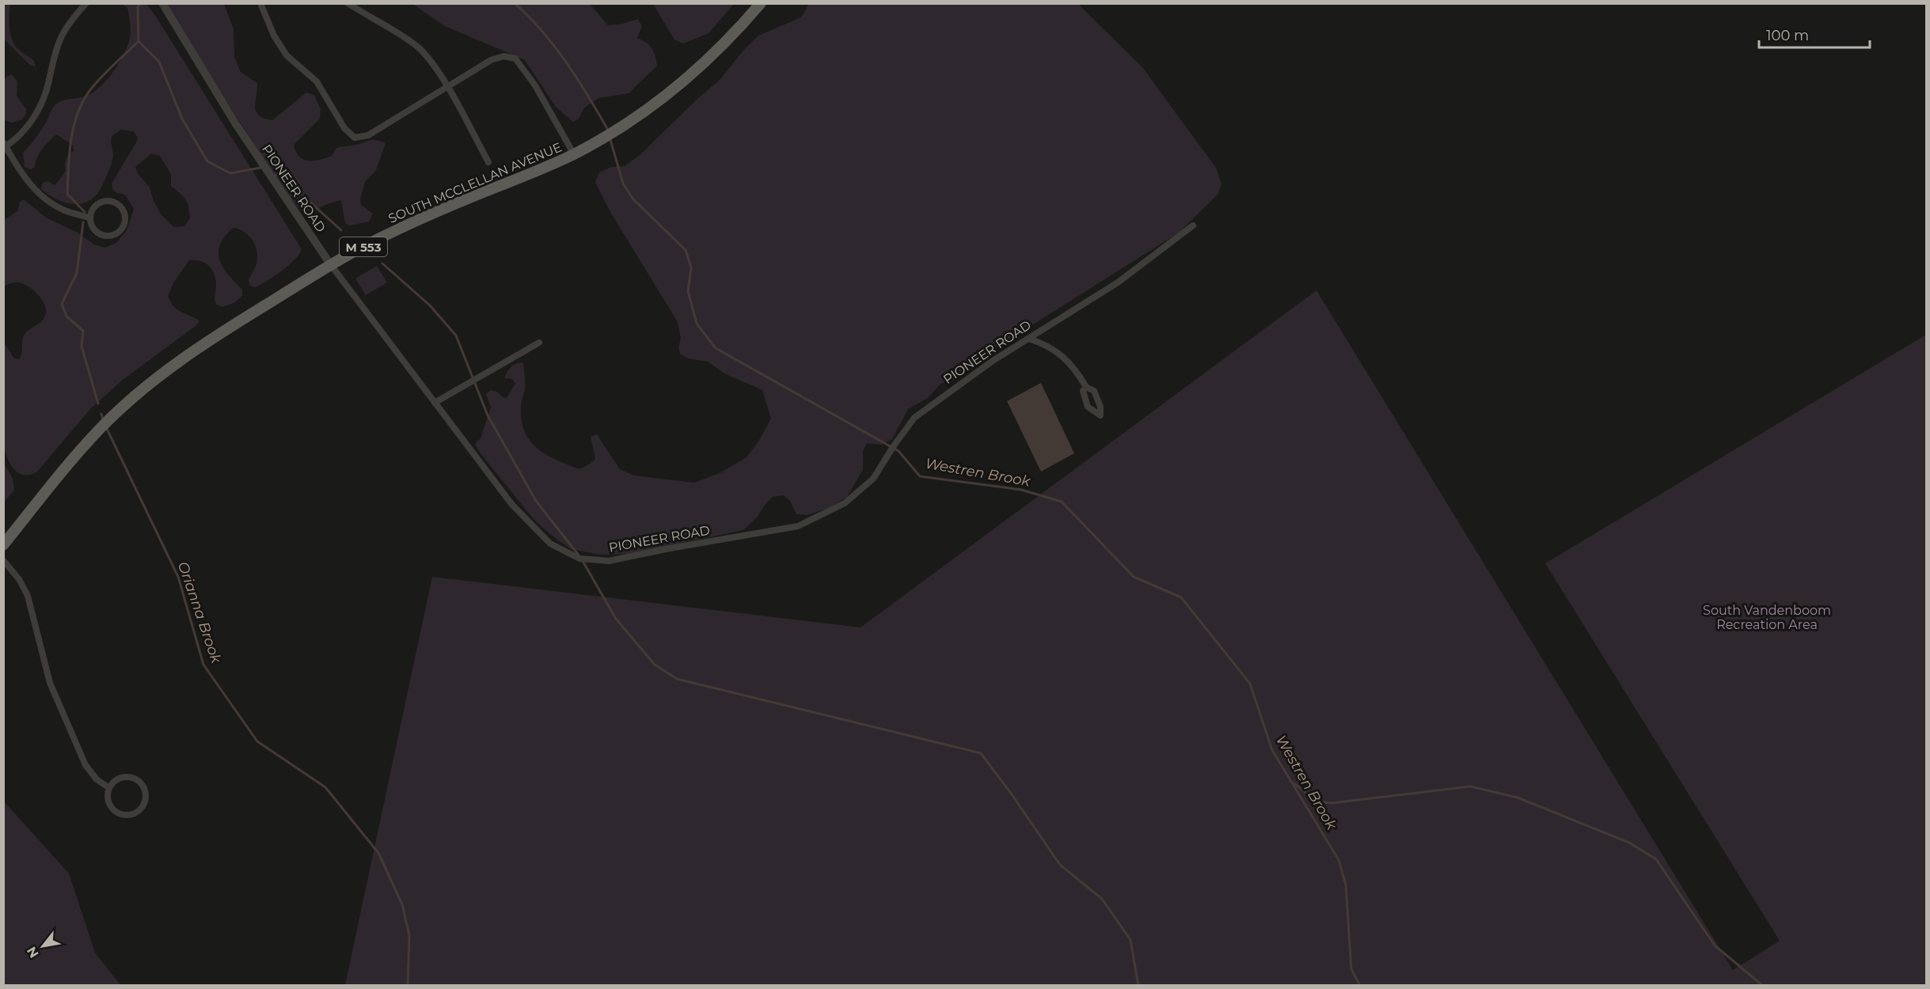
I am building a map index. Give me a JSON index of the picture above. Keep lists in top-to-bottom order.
{
  "streets": {
    "main road": ["SOUTH MCCLELLAN AVENUE", "M 553"],
    "street": ["PIONEER ROAD"]
  },
  "crossings": [
    ["SOUTH MCCLELLAN AVENUE", "PIONEER ROAD"]
  ],
  "water": ["Westren Brook", "Orianna Brook"],
  "parks": ["South Vandenboom Recreation Area"],
  "scale_bar": "100 m",
  "north": "bottom left"
}
